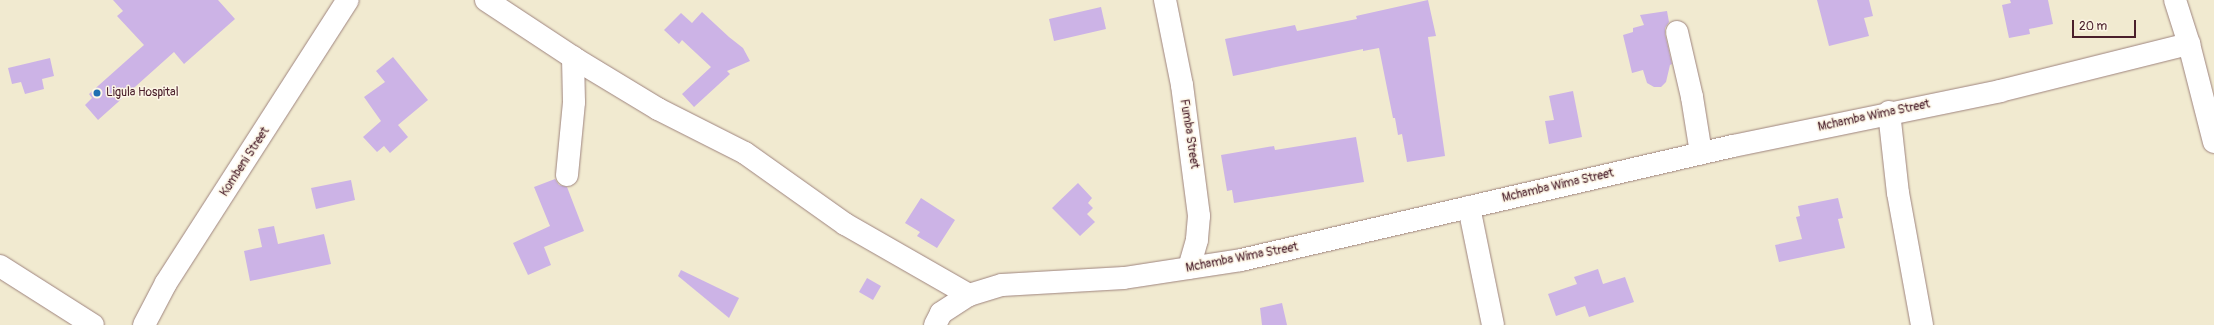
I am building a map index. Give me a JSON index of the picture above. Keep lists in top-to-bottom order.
{
  "streets": {
    "street": ["Mchamba Wima Street", "Fumba Street", "Kombeni Street"]
  },
  "crossings": [
    ["Mchamba Wima Street", "Fumba Street"]
  ],
  "places": ["Ligula Hospital"],
  "scale_bar": "20 m"
}
